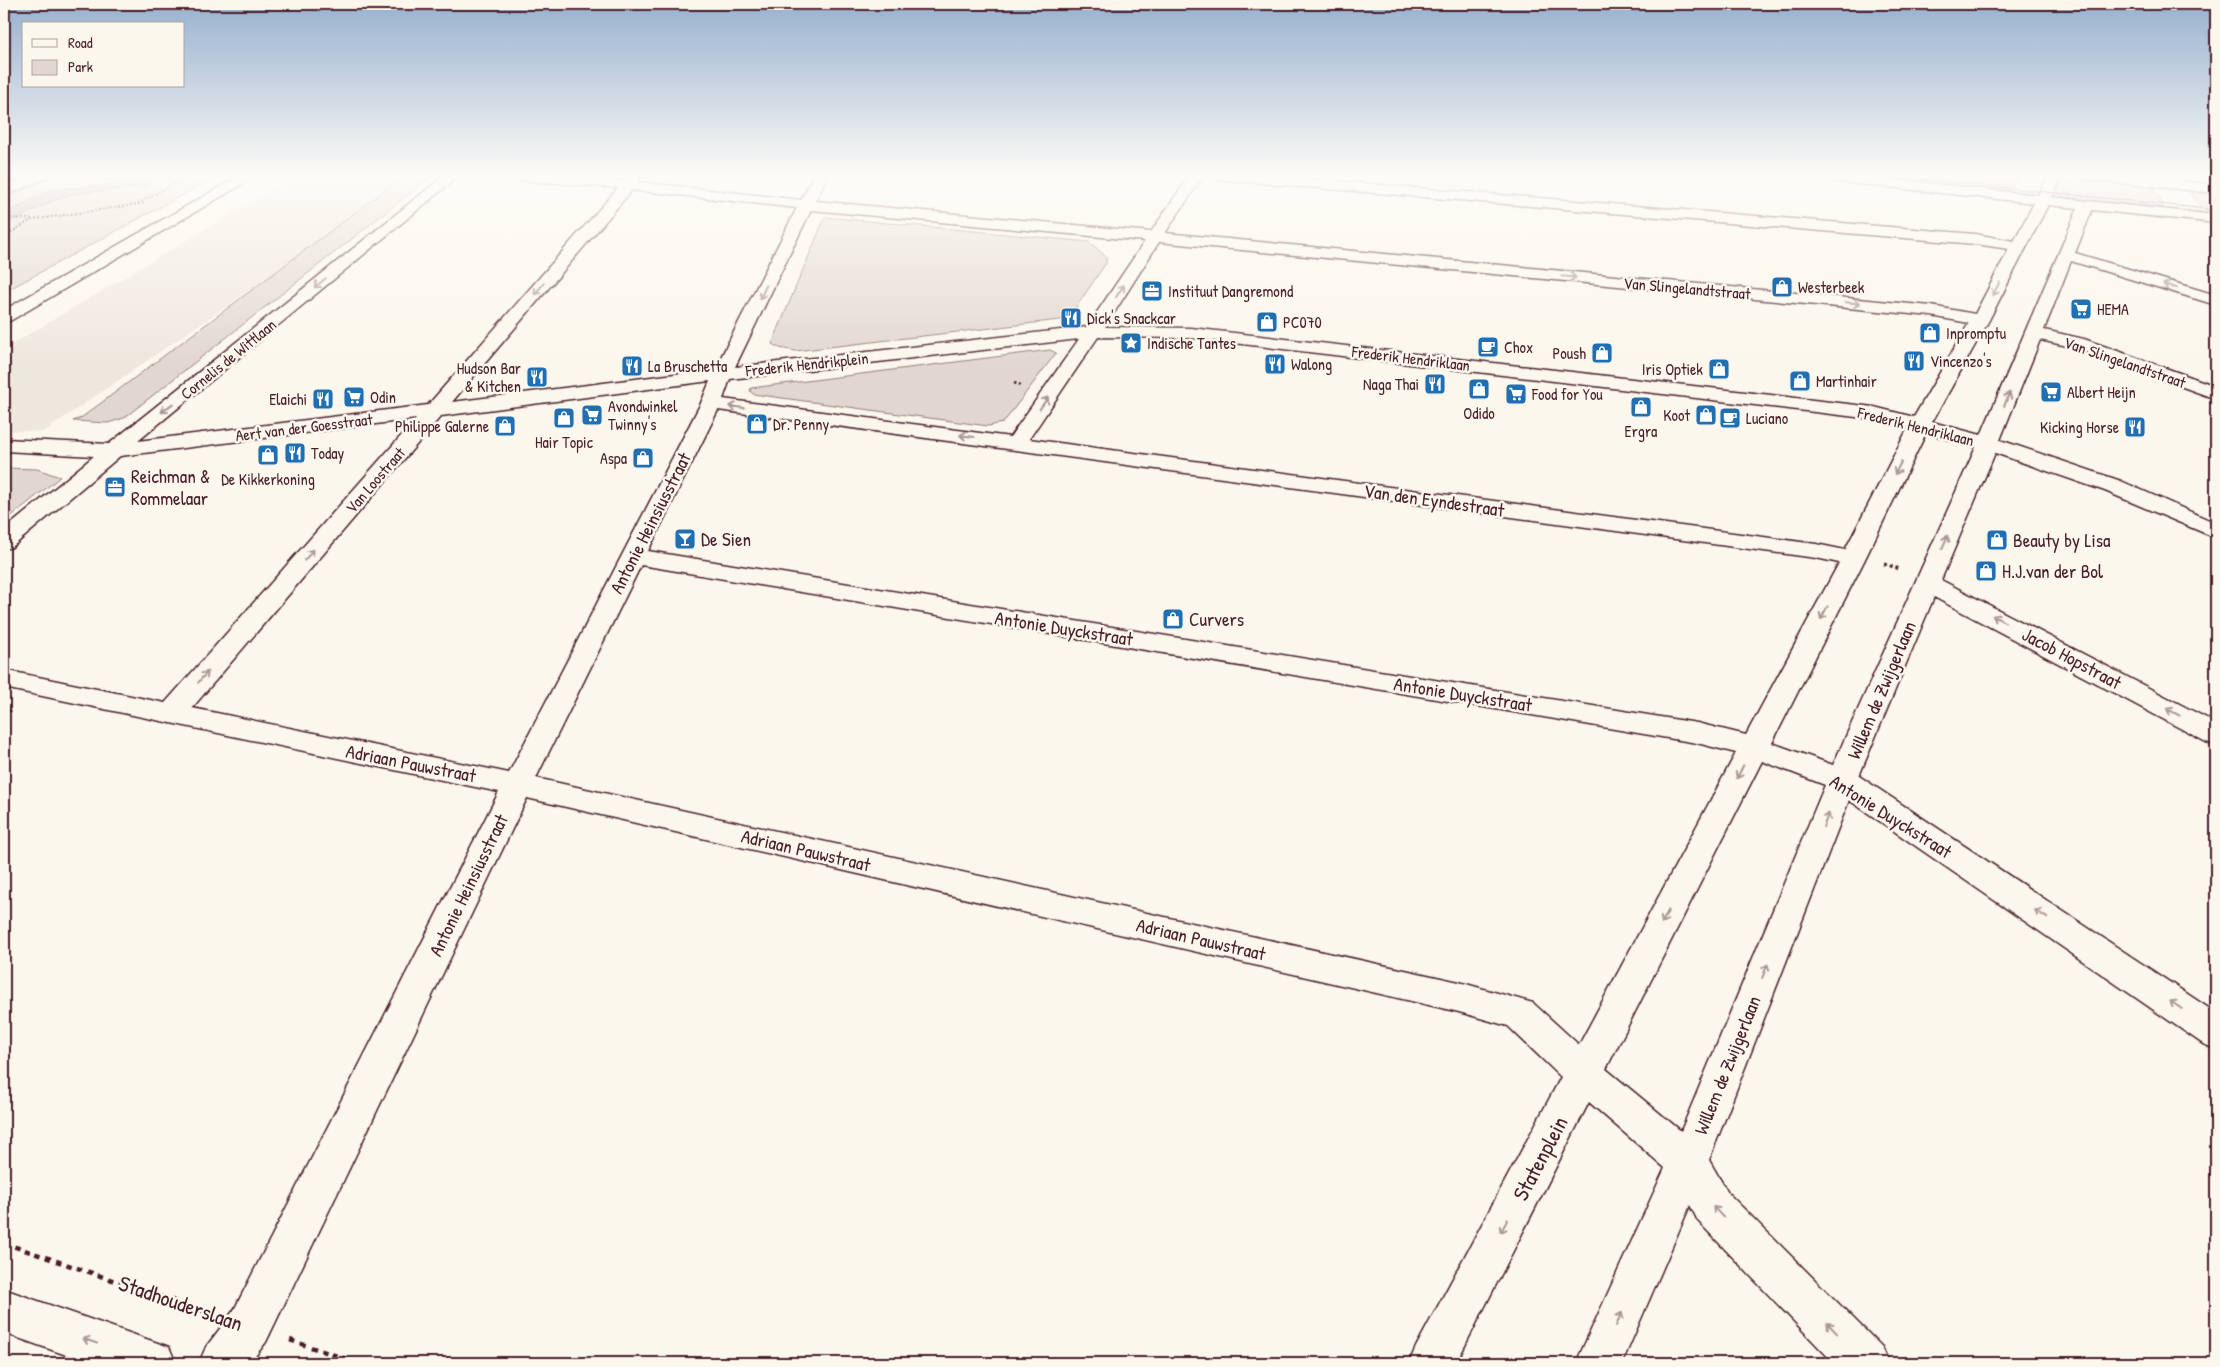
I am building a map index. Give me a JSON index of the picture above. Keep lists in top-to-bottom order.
{
  "streets": {
    "street": [
      "Van Slingelandtstraat",
      "Frederik Hendriklaan",
      "Cornelis de Wittlaan",
      "Frederik Hendrikplein",
      "Aert van der Goesstraat",
      "Van Loostraat",
      "Van den Eyndestraat",
      "Antonie Heinsiusstraat",
      "Antonie Duyckstraat",
      "Jacob Hopstraat",
      "Willem de Zwijgerlaan",
      "Adriaan Pauwstraat",
      "Statenplein"
    ],
    "path": ["Stadhouderslaan"]
  },
  "crossings": [
    ["Van Slingelandtstraat", "Willem de Zwijgerlaan"],
    ["Frederik Hendriklaan", "Frederik Hendrikplein"],
    ["Frederik Hendriklaan", "Willem de Zwijgerlaan"],
    ["Cornelis de Wittlaan", "Aert van der Goesstraat"],
    ["Frederik Hendrikplein", "Aert van der Goesstraat"],
    ["Frederik Hendrikplein", "Van den Eyndestraat"],
    ["Frederik Hendrikplein", "Antonie Heinsiusstraat"],
    ["Aert van der Goesstraat", "Van Loostraat"],
    ["Aert van der Goesstraat", "Antonie Heinsiusstraat"],
    ["Van Loostraat", "Adriaan Pauwstraat"],
    ["Antonie Heinsiusstraat", "Antonie Duyckstraat"],
    ["Antonie Heinsiusstraat", "Adriaan Pauwstraat"],
    ["Antonie Heinsiusstraat", "Stadhouderslaan"],
    ["Antonie Duyckstraat", "Willem de Zwijgerlaan"],
    ["Jacob Hopstraat", "Willem de Zwijgerlaan"],
    ["Adriaan Pauwstraat", "Statenplein"]
  ],
  "one_way": ["Van Slingelandtstraat", "Jacob Hopstraat"],
  "places": {
    "shop": [
      "Westerbeek",
      "PC070",
      "Inpromptu",
      "Poush",
      "Iris Optiek",
      "Martinhair",
      "Odido",
      "Ergra",
      "Koot",
      "Hair Topic",
      "Dr. Penny",
      "Philippe Galerne",
      "De Kikkerkoning",
      "Aspa",
      "Beauty by Lisa",
      "H.J.van der Bol",
      "Curvers"
    ],
    "office": ["Instituut Dangremond", "Reichman & Rommelaar"],
    "supermarket": [
      "HEMA",
      "Albert Heijn",
      "Food for You",
      "Odin",
      "Avondwinkel Twinny's"
    ],
    "restaurant": [
      "Dick's Snackcar",
      "Vincenzo's",
      "Walong",
      "La Bruschetta",
      "Hudson Bar & Kitchen",
      "Naga Thai",
      "Elaichi",
      "Kicking Horse",
      "Today"
    ],
    "place": ["Indische Tantes"],
    "cafe": ["Chox", "Luciano"],
    "bar": ["De Sien"]
  },
  "legend": ["Road", "Park"]
}
